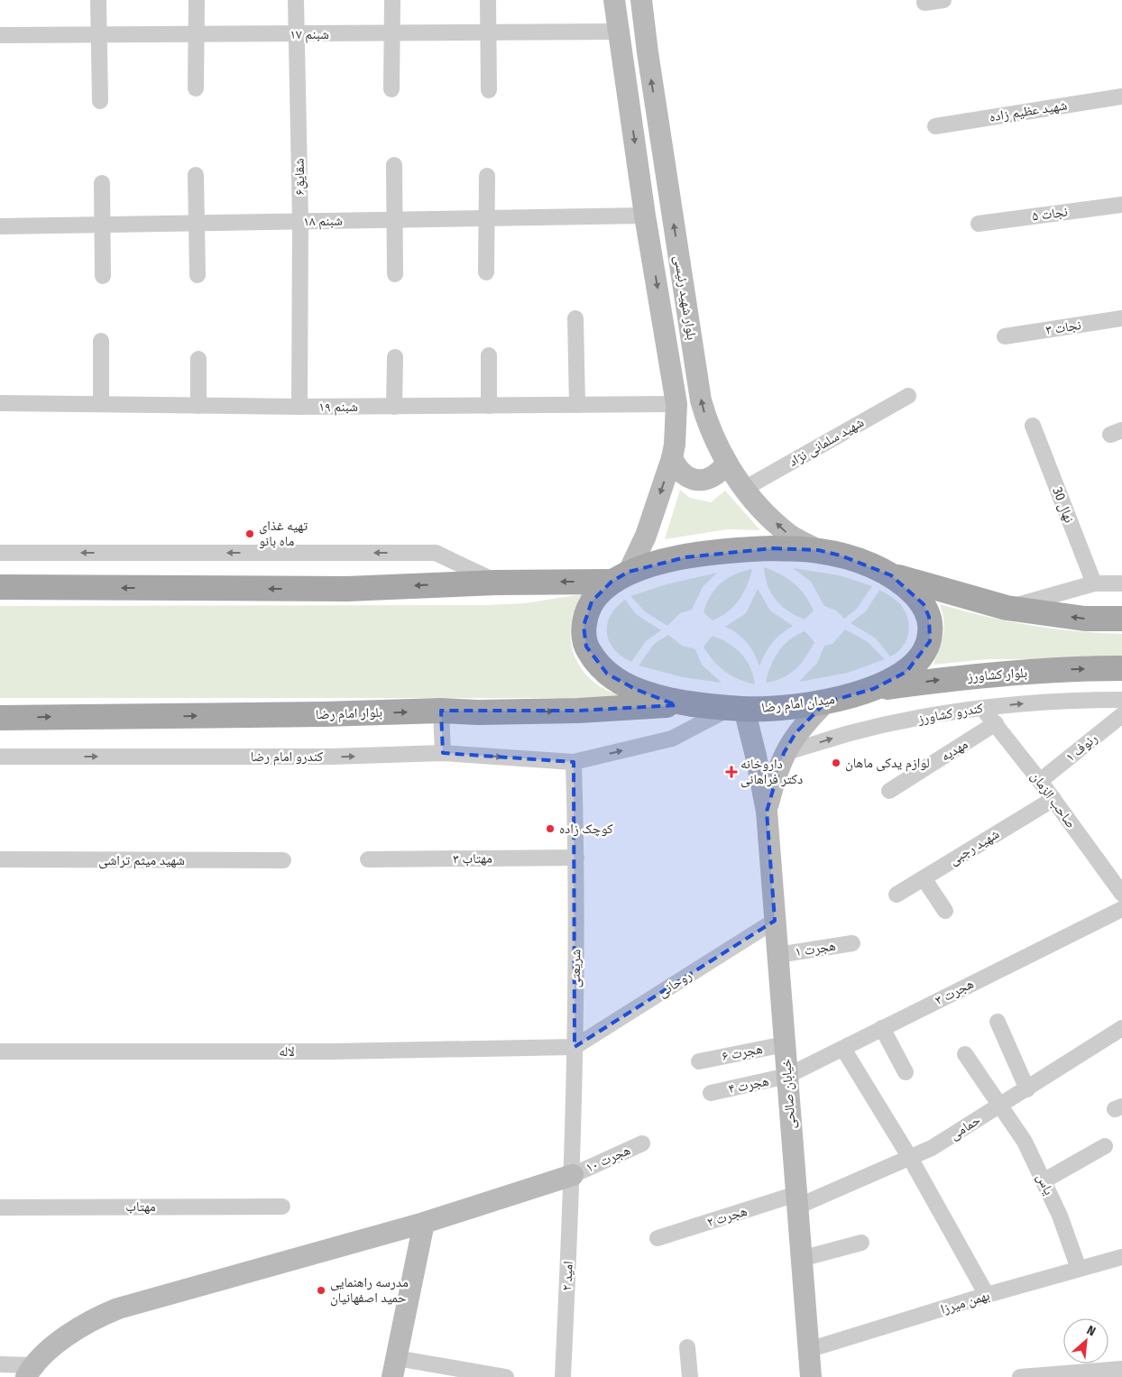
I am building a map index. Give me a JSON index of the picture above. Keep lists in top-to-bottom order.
{
  "streets": {
    "main road": ["بلوار کشاورز", "میدان امام رضا", "بلوار امام رضا"],
    "street": [
      "شبنم ۱۷",
      "شهید عظیم زاده",
      "شقایق۶",
      "نجات ۵",
      "شبنم ۱۸",
      "بلوار شهید رئیسی",
      "نجات ۳",
      "شبنم ۱۹",
      "شهید سلمانی نژاد",
      "نهال 30",
      "کندرو کشاورز",
      "رئوف ۱",
      "مهدیه",
      "کندرو امام رضا",
      "صاحب الزمان",
      "شهید رجبی",
      "مهتاب ۳",
      "شهید میثم تراشی",
      "هجرت ۱",
      "شریعتی",
      "روحانی",
      "هجرت ۳",
      "لاله",
      "هجرت ۶",
      "هجرت ۴",
      "خیابان صالحی",
      "حمامی",
      "هجرت ۱۰",
      "یاس",
      "مهتاب",
      "هجرت ۲",
      "امید ۲",
      "بهمن میرزا"
    ]
  },
  "crossings": [
    ["شبنم ۱۷", "شقایق۶"],
    ["شبنم ۱۷", "بلوار شهید رئیسی"],
    ["شقایق۶", "شبنم ۱۸"],
    ["شقایق۶", "شبنم ۱۹"],
    ["شبنم ۱۸", "بلوار شهید رئیسی"],
    ["بلوار شهید رئیسی", "شبنم ۱۹"],
    ["بلوار شهید رئیسی", "شهید سلمانی نژاد"],
    ["بلوار شهید رئیسی", "میدان امام رضا"],
    ["بلوار کشاورز", "میدان امام رضا"],
    ["میدان امام رضا", "بلوار امام رضا"],
    ["میدان امام رضا", "کندرو امام رضا"],
    ["کندرو کشاورز", "صاحب الزمان"],
    ["رئوف ۱", "صاحب الزمان"],
    ["مهدیه", "صاحب الزمان"],
    ["کندرو امام رضا", "شریعتی"],
    ["صاحب الزمان", "شهید رجبی"],
    ["مهتاب ۳", "شریعتی"],
    ["هجرت ۱", "خیابان صالحی"],
    ["شریعتی", "روحانی"],
    ["شریعتی", "لاله"],
    ["شریعتی", "هجرت ۱۰"],
    ["شریعتی", "امید ۲"],
    ["روحانی", "لاله"],
    ["روحانی", "خیابان صالحی"],
    ["هجرت ۳", "هجرت ۴"],
    ["هجرت ۳", "خیابان صالحی"],
    ["هجرت ۶", "خیابان صالحی"],
    ["هجرت ۴", "خیابان صالحی"],
    ["خیابان صالحی", "حمامی"],
    ["خیابان صالحی", "هجرت ۲"],
    ["خیابان صالحی", "بهمن میرزا"],
    ["حمامی", "یاس"],
    ["حمامی", "هجرت ۲"],
    ["هجرت ۱۰", "امید ۲"],
    ["یاس", "بهمن میرزا"]
  ],
  "one_way": ["کندرو امام رضا"],
  "places": {
    "other": [
      "تهیه غذای ماه بانو",
      "لوازم یدکی ماهان",
      "کوچک زاده",
      "مدرسه راهنمایی حمید اصفهانیان"
    ],
    "health": ["داروخانه دکتر فراهانی"]
  },
  "north": "top right"
}
